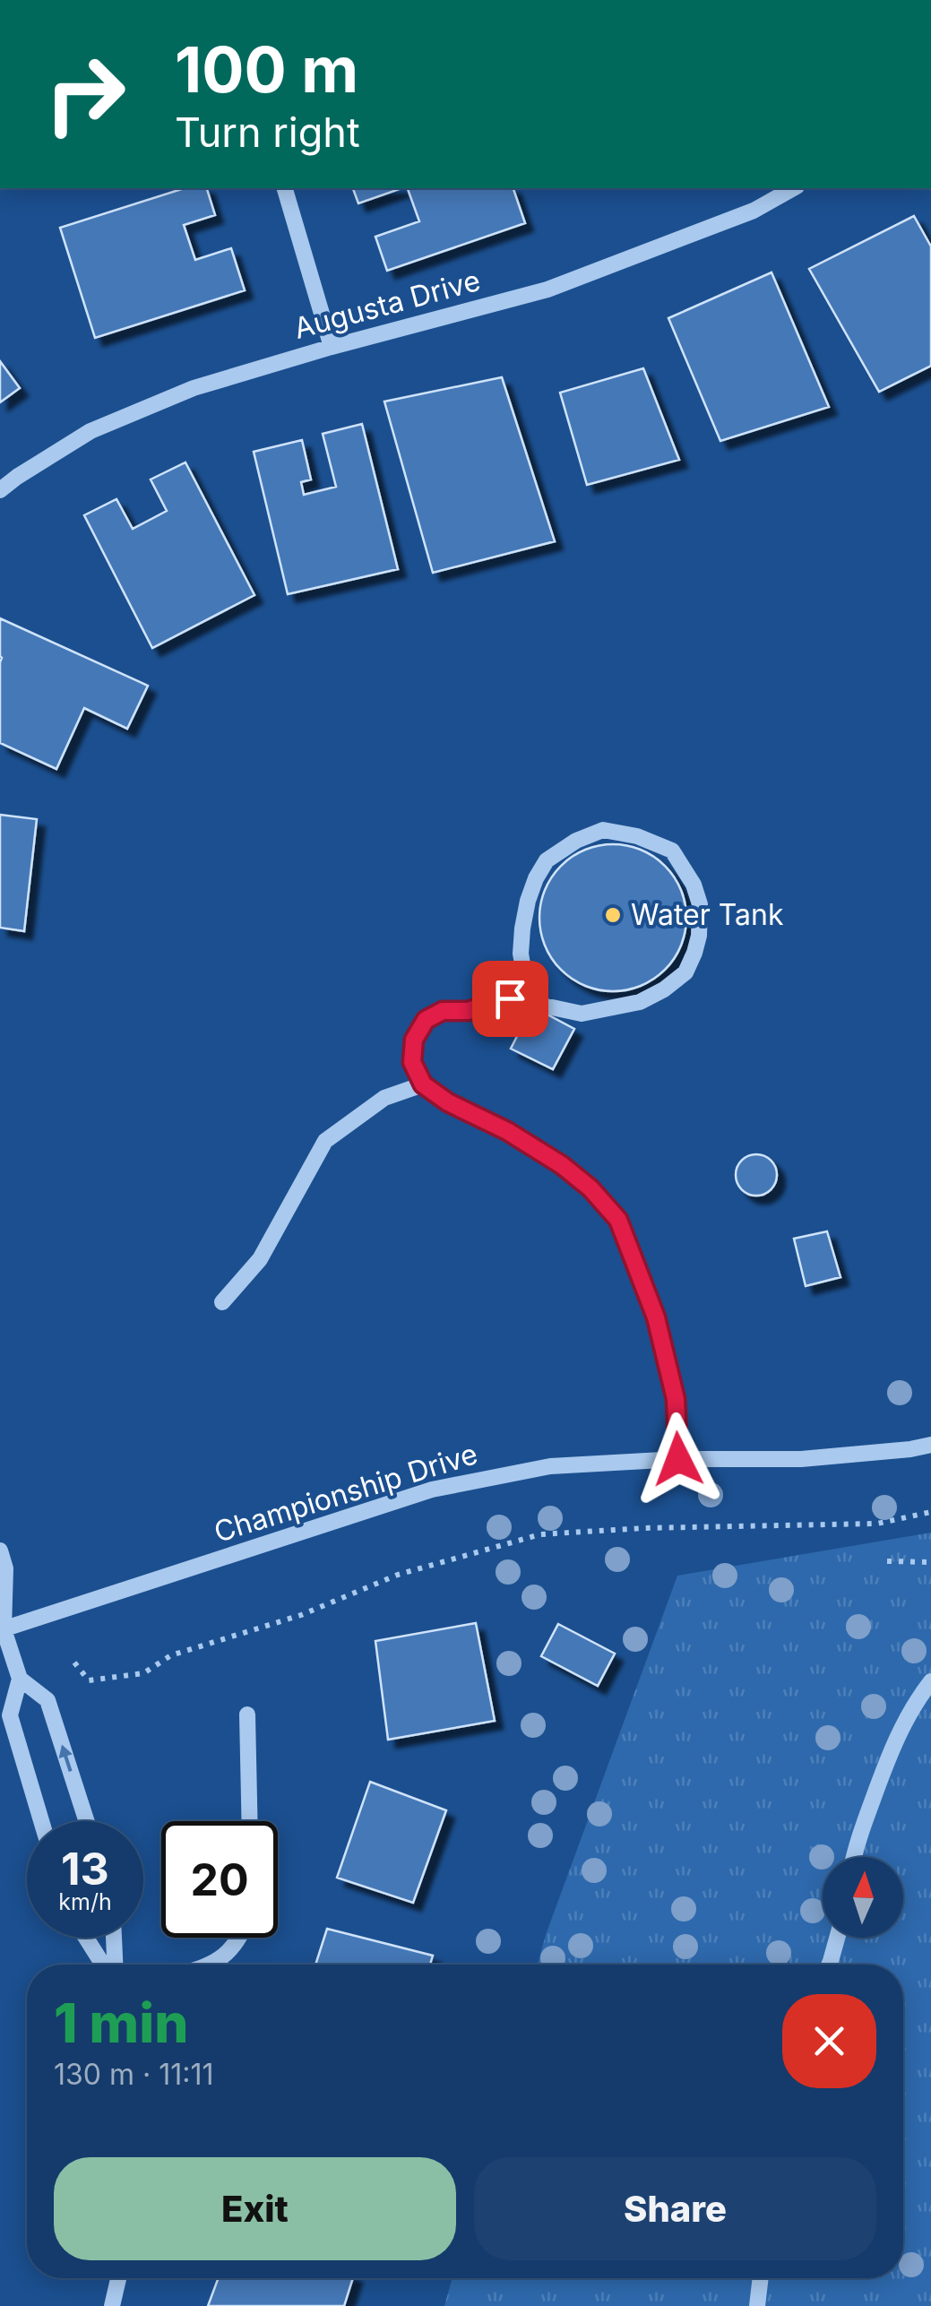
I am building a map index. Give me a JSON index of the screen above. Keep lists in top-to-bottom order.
{
  "streets": {
    "street": ["Augusta Drive", "Championship Drive"]
  },
  "places": ["Water Tank"],
  "north": "top",
  "page": {
    "turn": ["100 m", "Turn right"],
    "speed": "13 km/h",
    "limit": "20",
    "heading": ["1 min", "130 m · 11:11"],
    "buttons": ["Exit", "Share"]
  }
}
